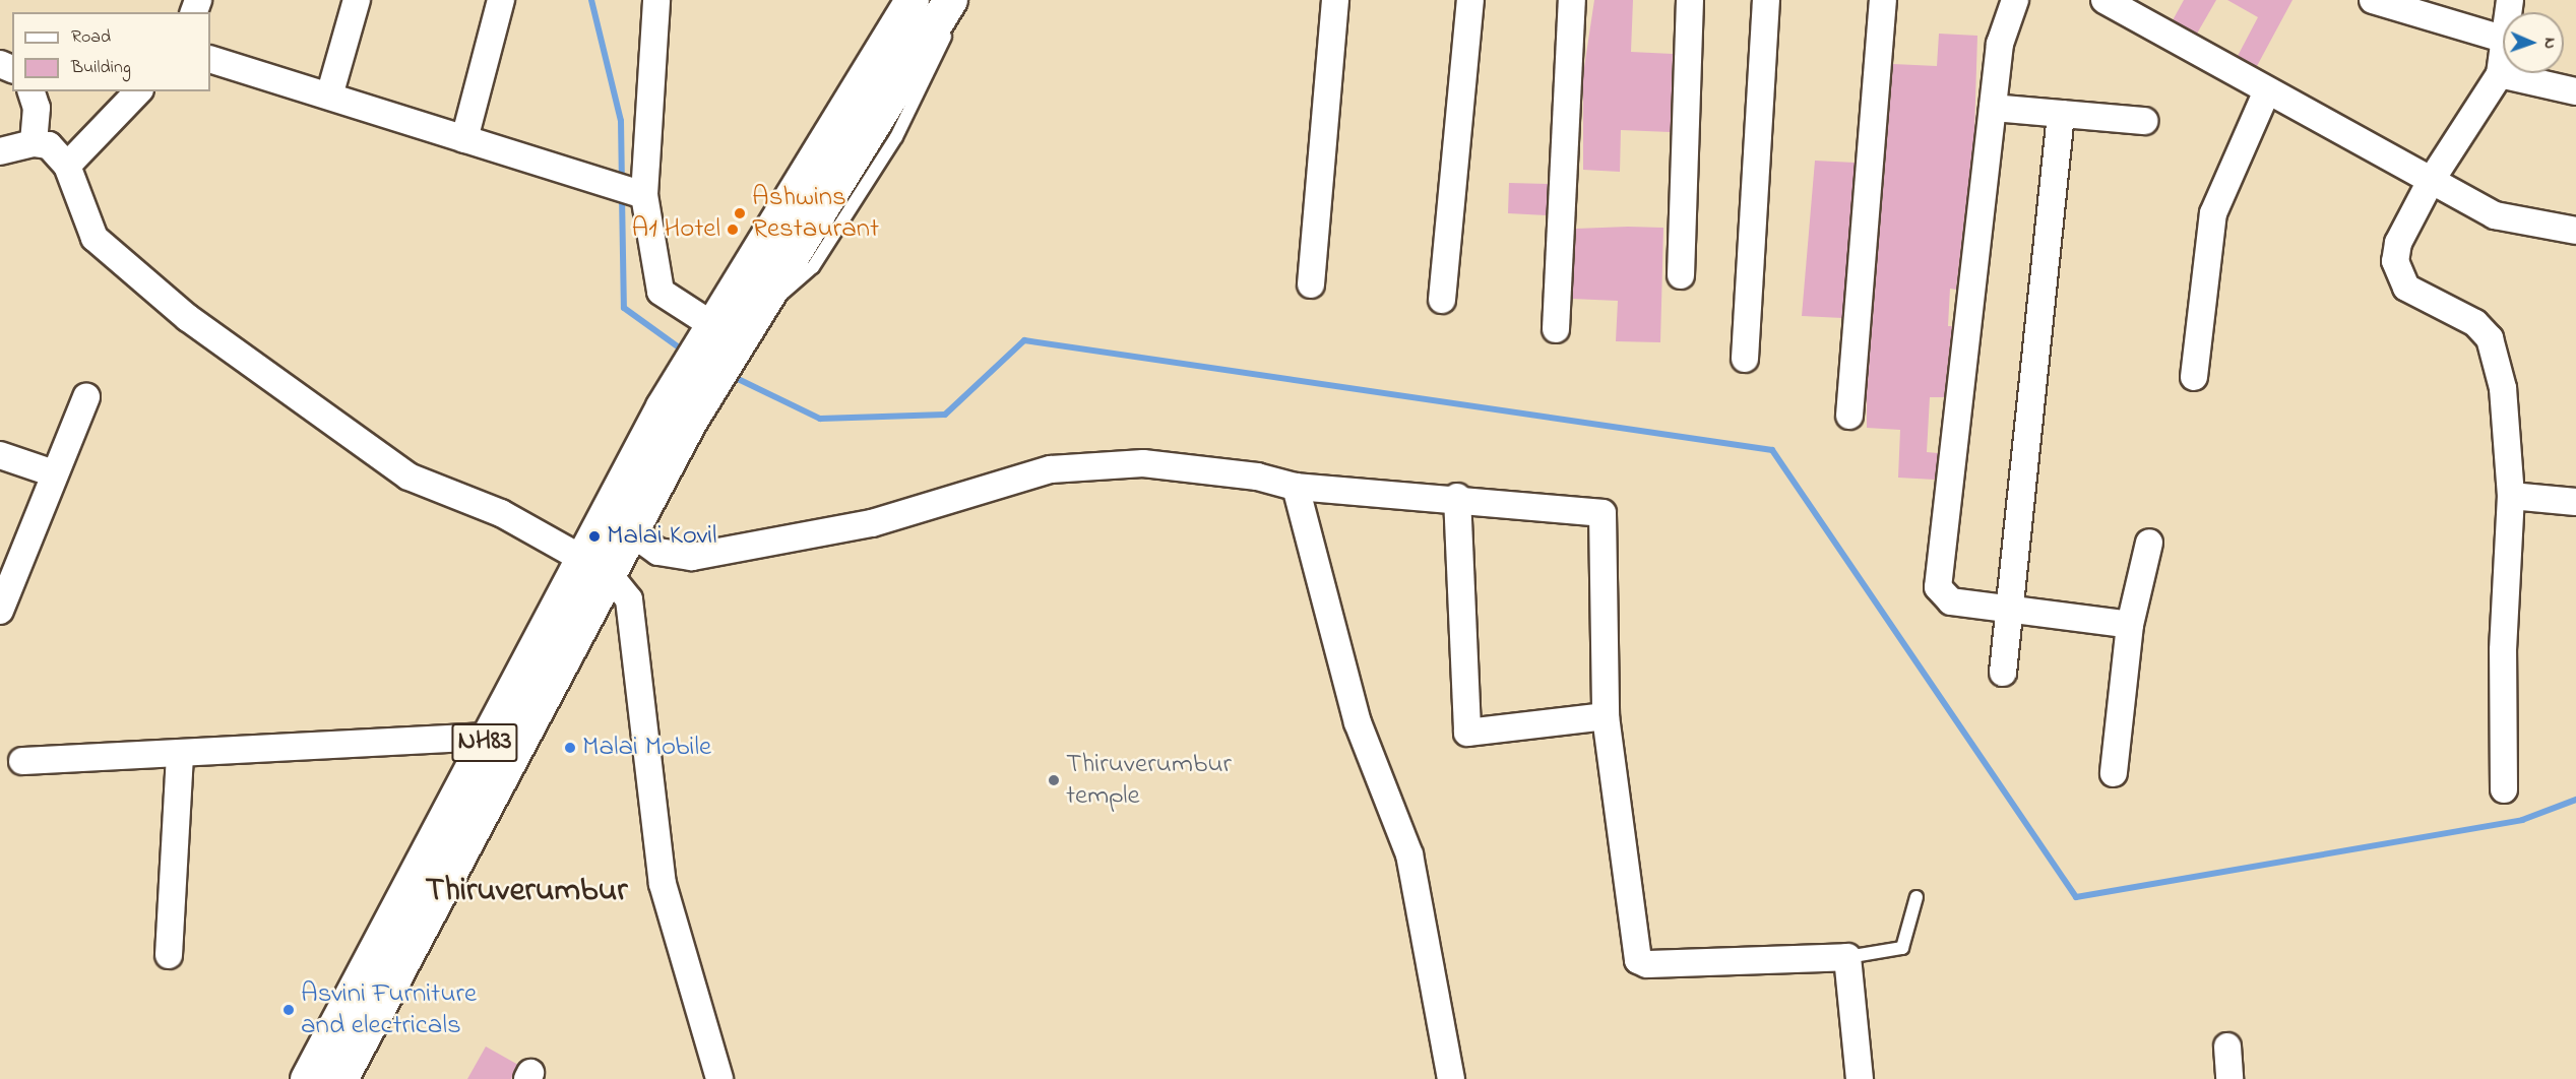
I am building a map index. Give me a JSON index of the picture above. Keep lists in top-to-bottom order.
{
  "streets": {
    "highway": ["NH83"]
  },
  "districts": ["Thiruverumbur"],
  "places": [
    "Ashwins Restaurant",
    "A1 Hotel",
    "Malai Kovil",
    "Malai Mobile",
    "Thiruverumbur temple",
    "Asvini Furniture and electricals"
  ],
  "legend": ["Road", "Building"],
  "north": "right"
}
